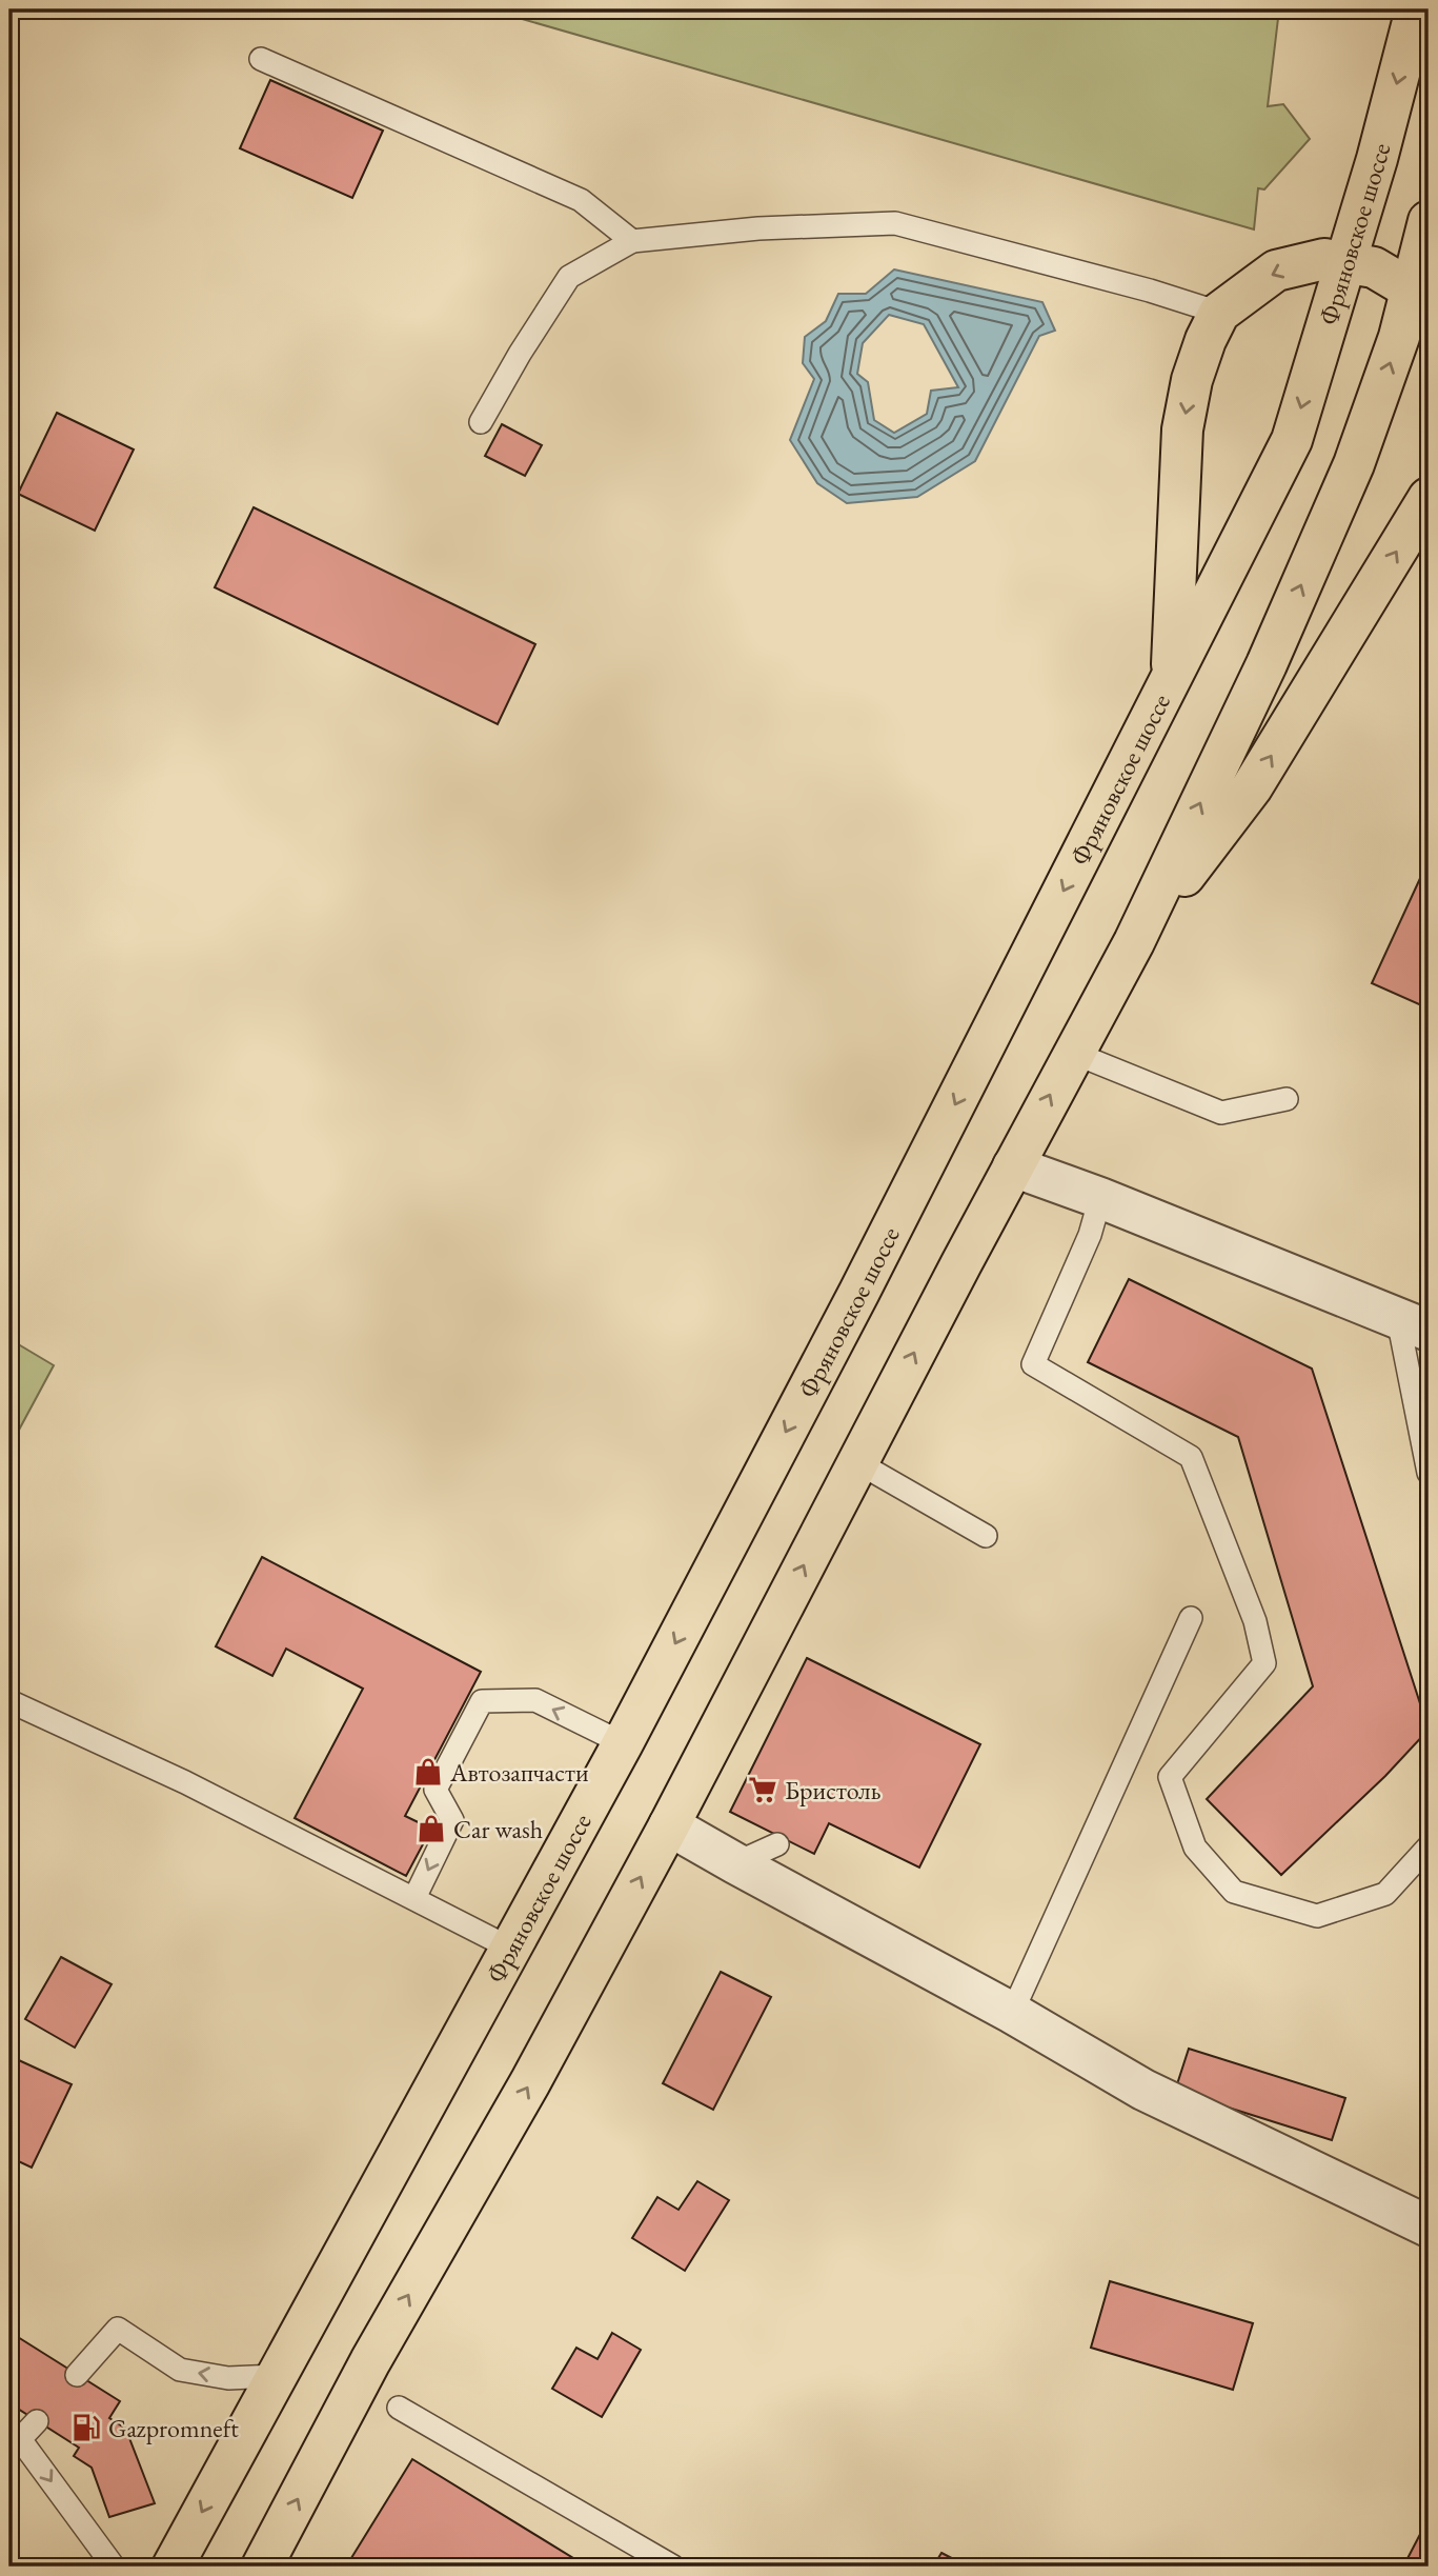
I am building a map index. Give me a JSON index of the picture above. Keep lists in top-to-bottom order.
{
  "streets": {
    "main road": ["Фряновское шоссе"]
  },
  "places": {
    "shop": ["Автозапчасти", "Car wash"],
    "supermarket": ["Бристоль"],
    "fuel station": ["Gazpromneft"]
  }
}
